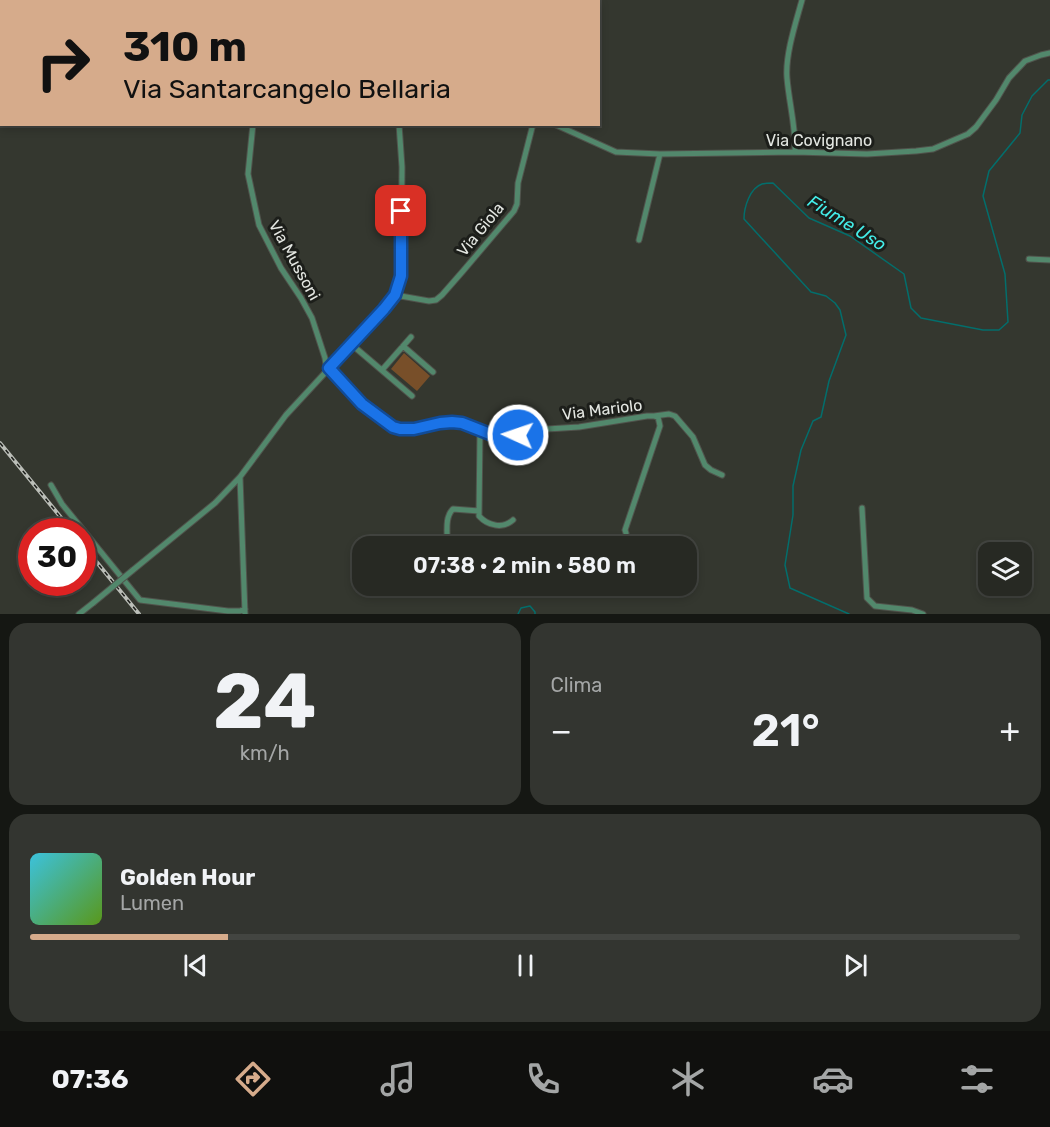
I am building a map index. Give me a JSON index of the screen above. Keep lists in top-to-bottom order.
{
  "streets": {
    "street": [
      "Via Covignano",
      "Via Giola",
      "Via Mussoni",
      "Via Mariolo"
    ]
  },
  "crossings": [
    ["Via Mussoni", "Via Mariolo"]
  ],
  "water": ["Fiume Uso"],
  "page": {
    "turn": ["310 m", "Via Santarcangelo Bellaria"],
    "limit": "30",
    "trip": "07:38 · 2 min · 580 m",
    "tile": [
      ["24", "km/h"],
      "Clima"
    ],
    "heat": ["−", "21°", "+"],
    "song": ["Golden Hour", "Lumen"],
    "tabs": "07:36"
  }
}
